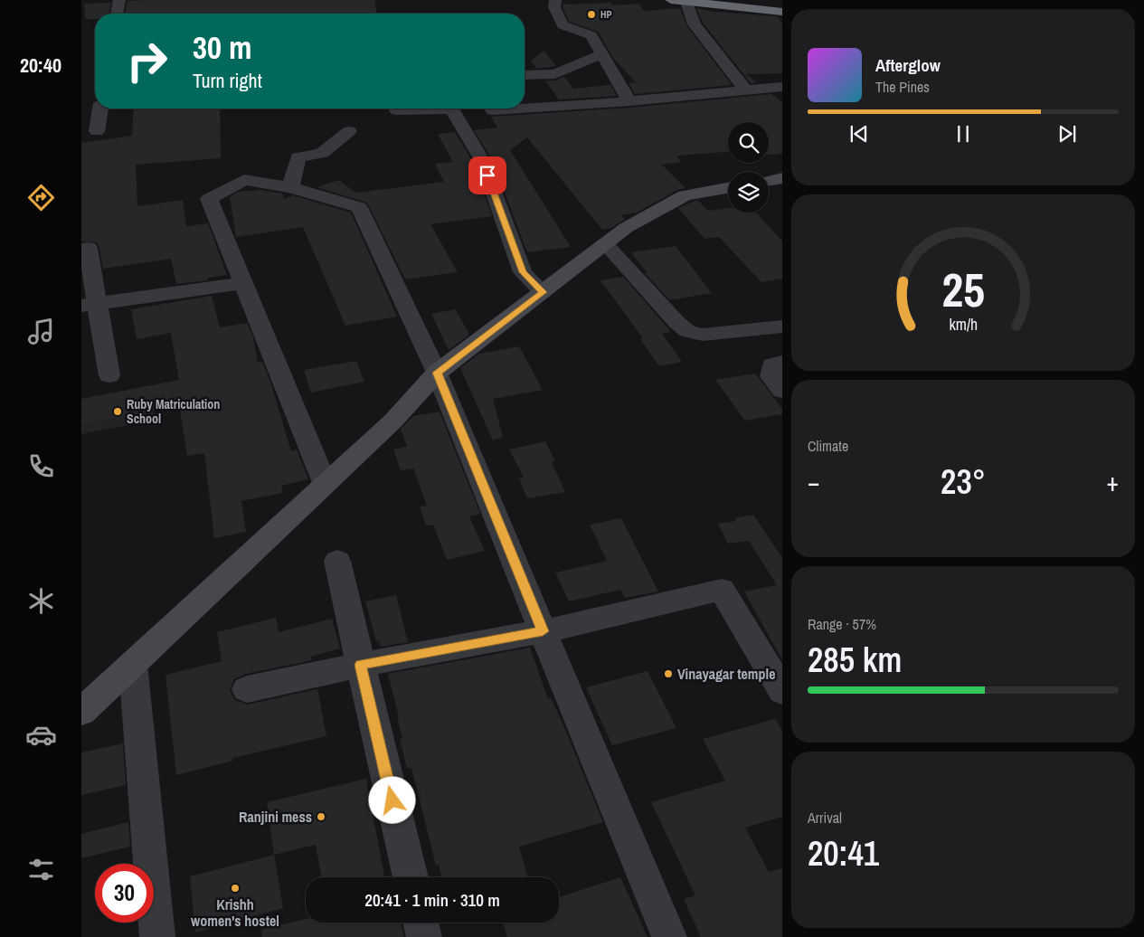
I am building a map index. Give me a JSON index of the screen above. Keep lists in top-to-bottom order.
{
  "places": [
    "HP",
    "Ruby Matriculation School",
    "Vinayagar temple",
    "Ranjini mess",
    "Krishh women's hostel"
  ],
  "page": {
    "tabs": "20:40",
    "turn": ["30 m", "Turn right"],
    "song": ["Afterglow", "The Pines"],
    "tile": [
      "Climate",
      ["Range · 57%", "285 km"],
      ["Arrival", "20:41"]
    ],
    "heat": ["−", "23°", "+"],
    "limit": "30",
    "trip": "20:41 · 1 min · 310 m",
    "gauge": ["25", "km/h"]
  }
}
